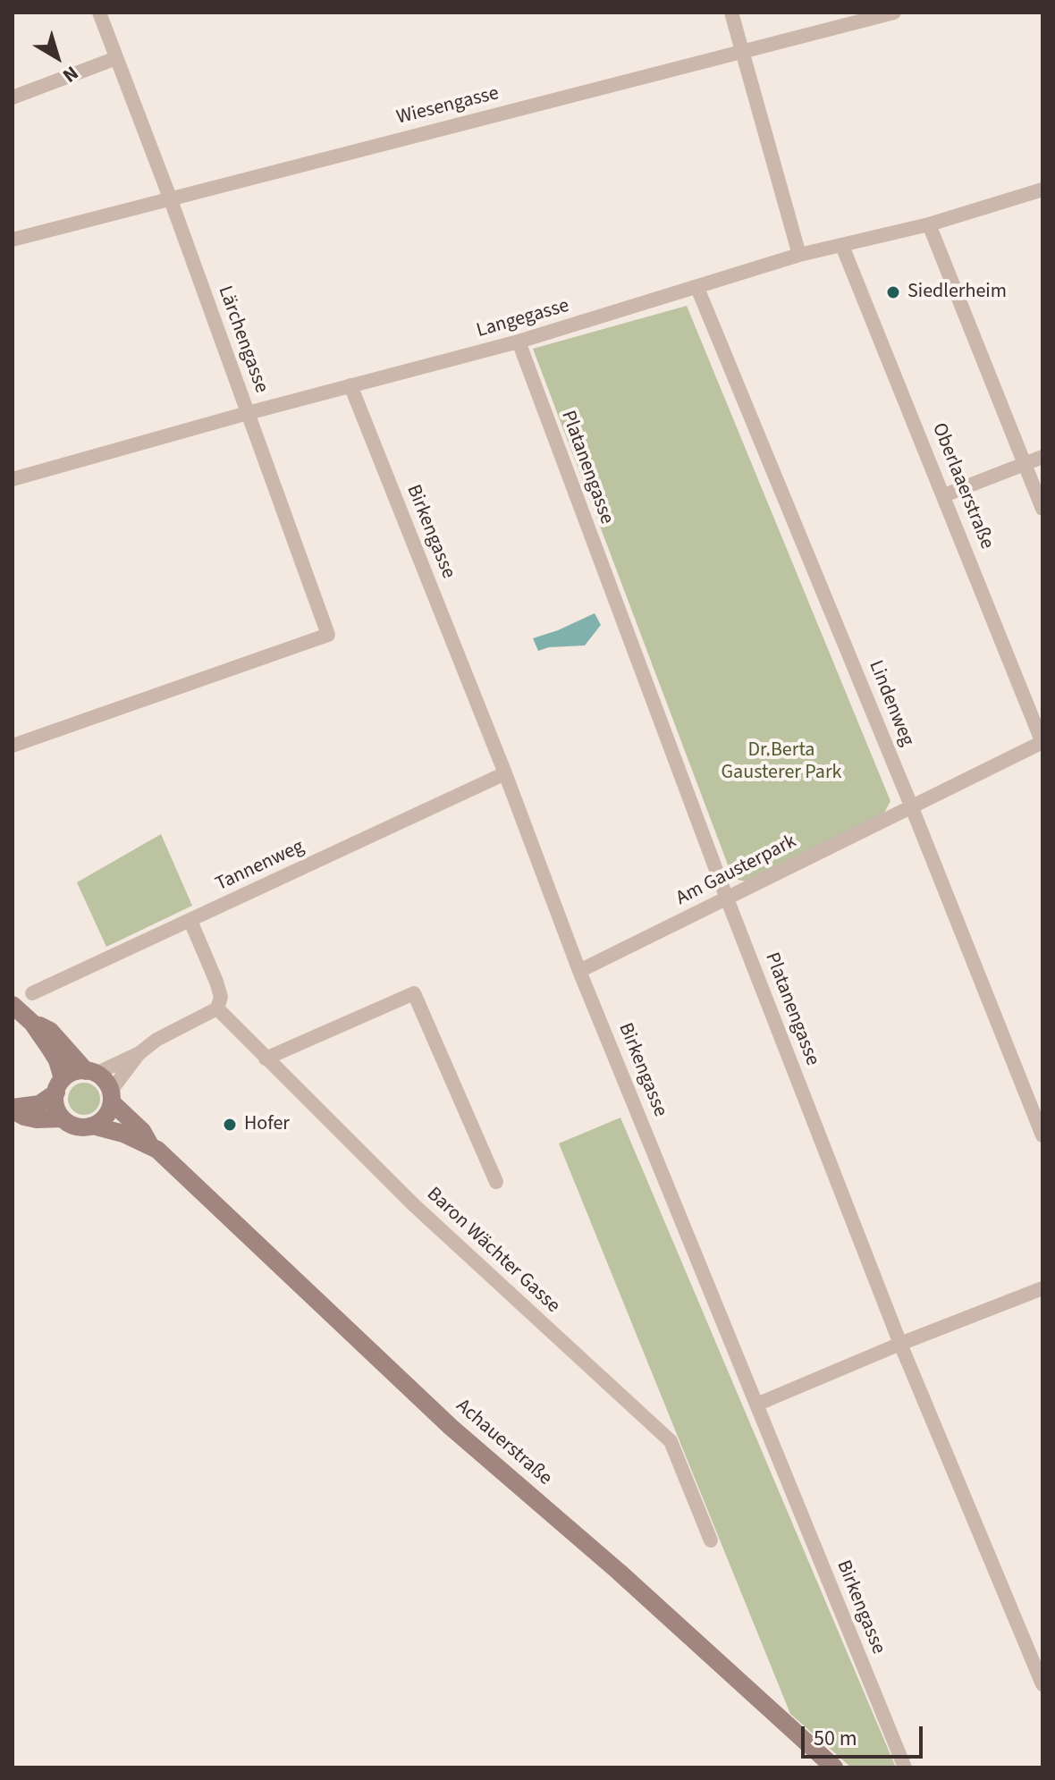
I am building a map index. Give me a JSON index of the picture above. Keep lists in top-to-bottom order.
{
  "streets": {
    "street": [
      "Wiesengasse",
      "Langegasse",
      "Lärchengasse",
      "Platanengasse",
      "Oberlaaerstraße",
      "Birkengasse",
      "Lindenweg",
      "Tannenweg",
      "Am Gausterpark",
      "Baron Wächter Gasse",
      "Achauerstraße"
    ]
  },
  "crossings": [
    ["Wiesengasse", "Lärchengasse"],
    ["Langegasse", "Lärchengasse"],
    ["Langegasse", "Platanengasse"],
    ["Langegasse", "Oberlaaerstraße"],
    ["Langegasse", "Birkengasse"],
    ["Langegasse", "Lindenweg"],
    ["Platanengasse", "Am Gausterpark"],
    ["Oberlaaerstraße", "Am Gausterpark"],
    ["Birkengasse", "Tannenweg"],
    ["Birkengasse", "Am Gausterpark"],
    ["Lindenweg", "Am Gausterpark"]
  ],
  "parks": ["Dr.Berta Gausterer Park"],
  "places": ["Siedlerheim", "Hofer"],
  "scale_bar": "50 m",
  "north": "bottom right"
}
